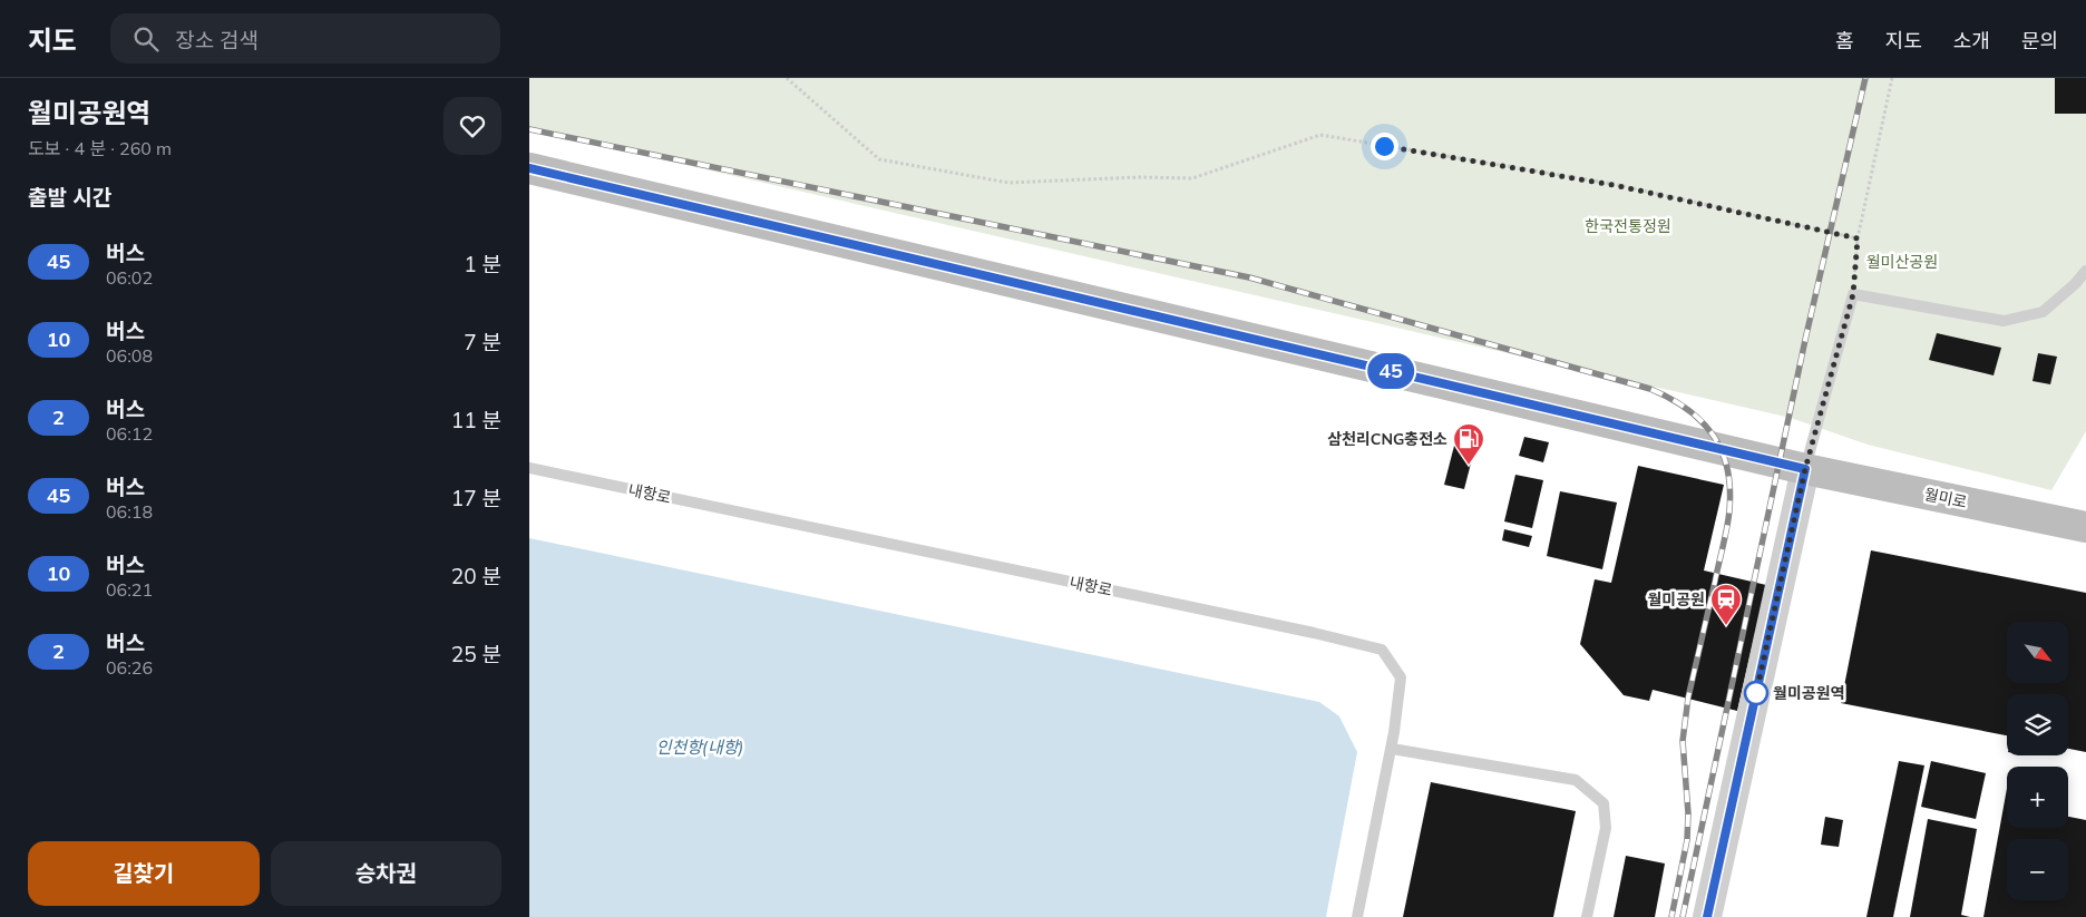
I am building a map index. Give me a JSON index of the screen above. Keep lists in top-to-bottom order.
{
  "streets": {
    "main road": ["월미로"],
    "lane": ["내항로"]
  },
  "water": ["인천항(내항)"],
  "parks": ["한국전통정원", "월미산공원"],
  "places": {
    "fuel station": ["삼천리CNG충전소"],
    "station": ["월미공원"],
    "other": ["월미공원역"]
  },
  "lines": ["bus line 45"],
  "north": "bottom right",
  "page": {
    "header": "지도",
    "search": "장소 검색",
    "nav": [
      "홈",
      "지도",
      "소개",
      "문의"
    ],
    "heading": [
      ["월미공원역", "도보 · 4 분 · 260 m"],
      "출발 시간"
    ],
    "on_map": "45",
    "list": [
      {
        "mark": "45",
        "name": "버스",
        "note": "06:02",
        "value": "1 분"
      },
      {
        "mark": "10",
        "name": "버스",
        "note": "06:08",
        "value": "7 분"
      },
      {
        "mark": "2",
        "name": "버스",
        "note": "06:12",
        "value": "11 분"
      },
      {
        "mark": "45",
        "name": "버스",
        "note": "06:18",
        "value": "17 분"
      },
      {
        "mark": "10",
        "name": "버스",
        "note": "06:21",
        "value": "20 분"
      },
      {
        "mark": "2",
        "name": "버스",
        "note": "06:26",
        "value": "25 분"
      }
    ],
    "map_buttons": ["+", "−"],
    "buttons": ["길찾기", "승차권"]
  }
}
